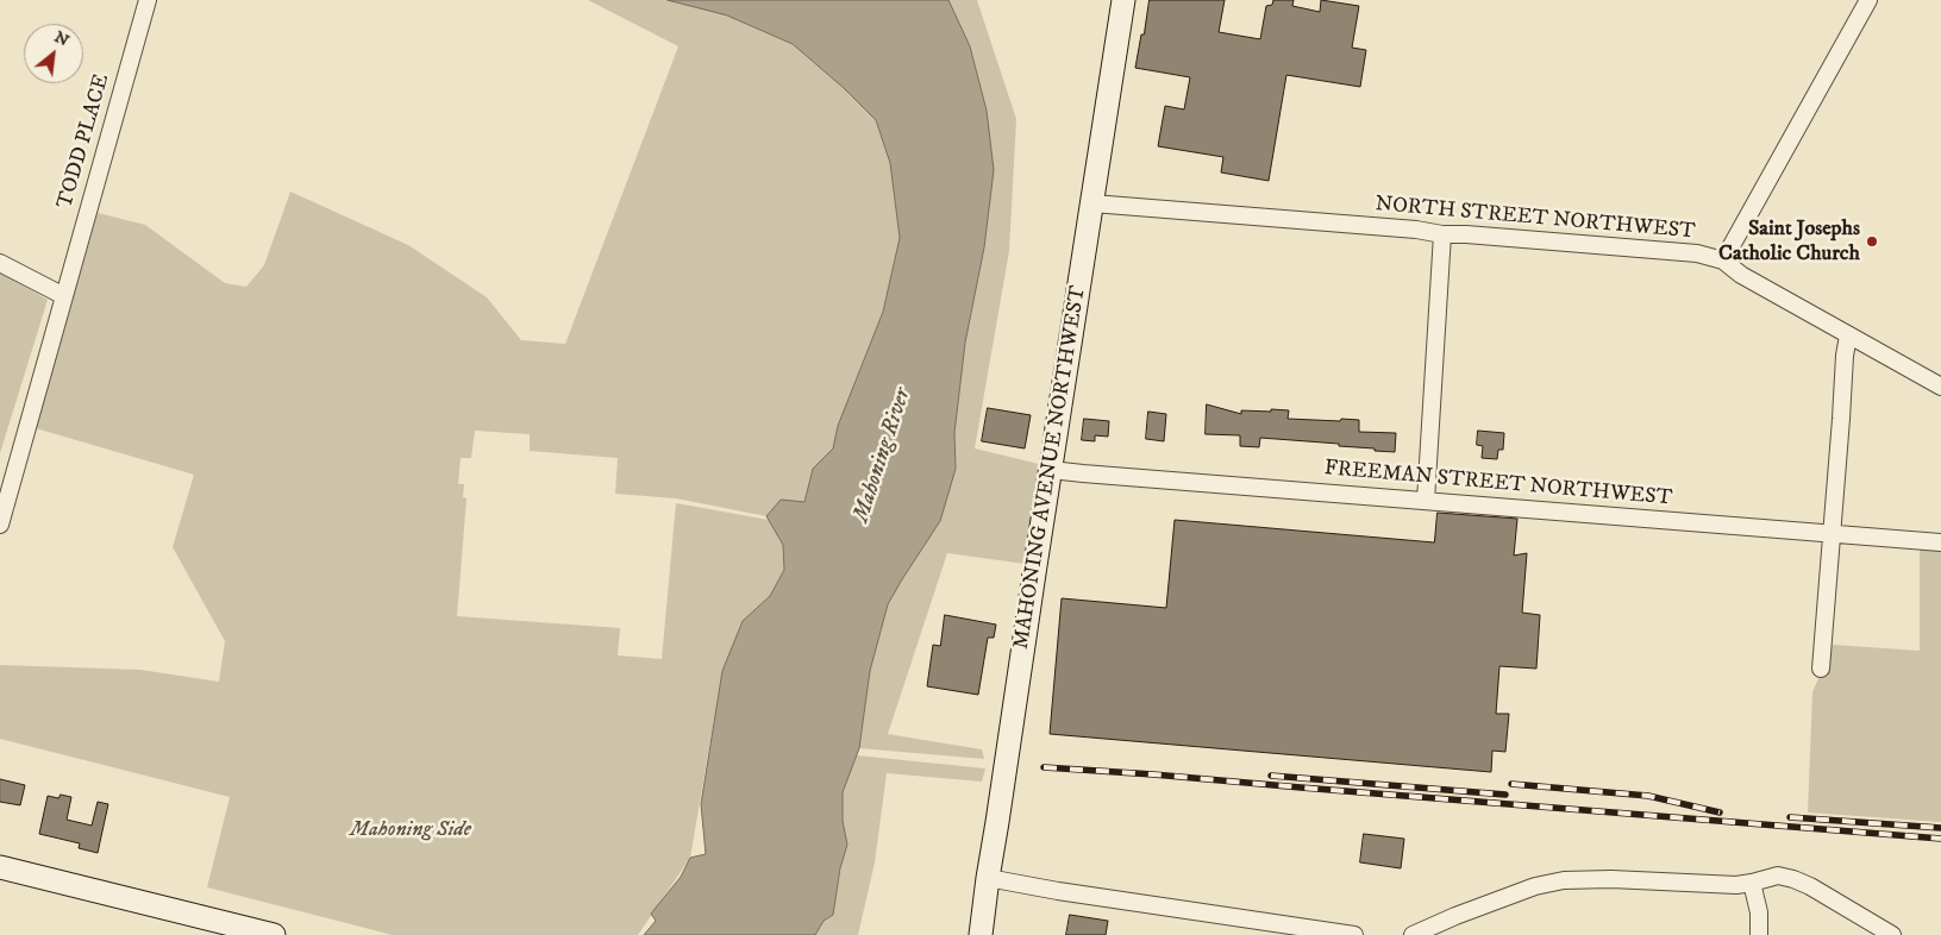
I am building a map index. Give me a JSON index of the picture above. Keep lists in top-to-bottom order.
{
  "streets": {
    "main road": ["MAHONING AVENUE NORTHWEST"],
    "street": ["TODD PLACE", "NORTH STREET NORTHWEST", "FREEMAN STREET NORTHWEST"]
  },
  "crossings": [
    ["NORTH STREET NORTHWEST", "MAHONING AVENUE NORTHWEST"],
    ["MAHONING AVENUE NORTHWEST", "FREEMAN STREET NORTHWEST"]
  ],
  "water": ["Mahoning River"],
  "parks": ["Mahoning Side"],
  "places": ["Saint Josephs Catholic Church"],
  "north": "top right"
}
